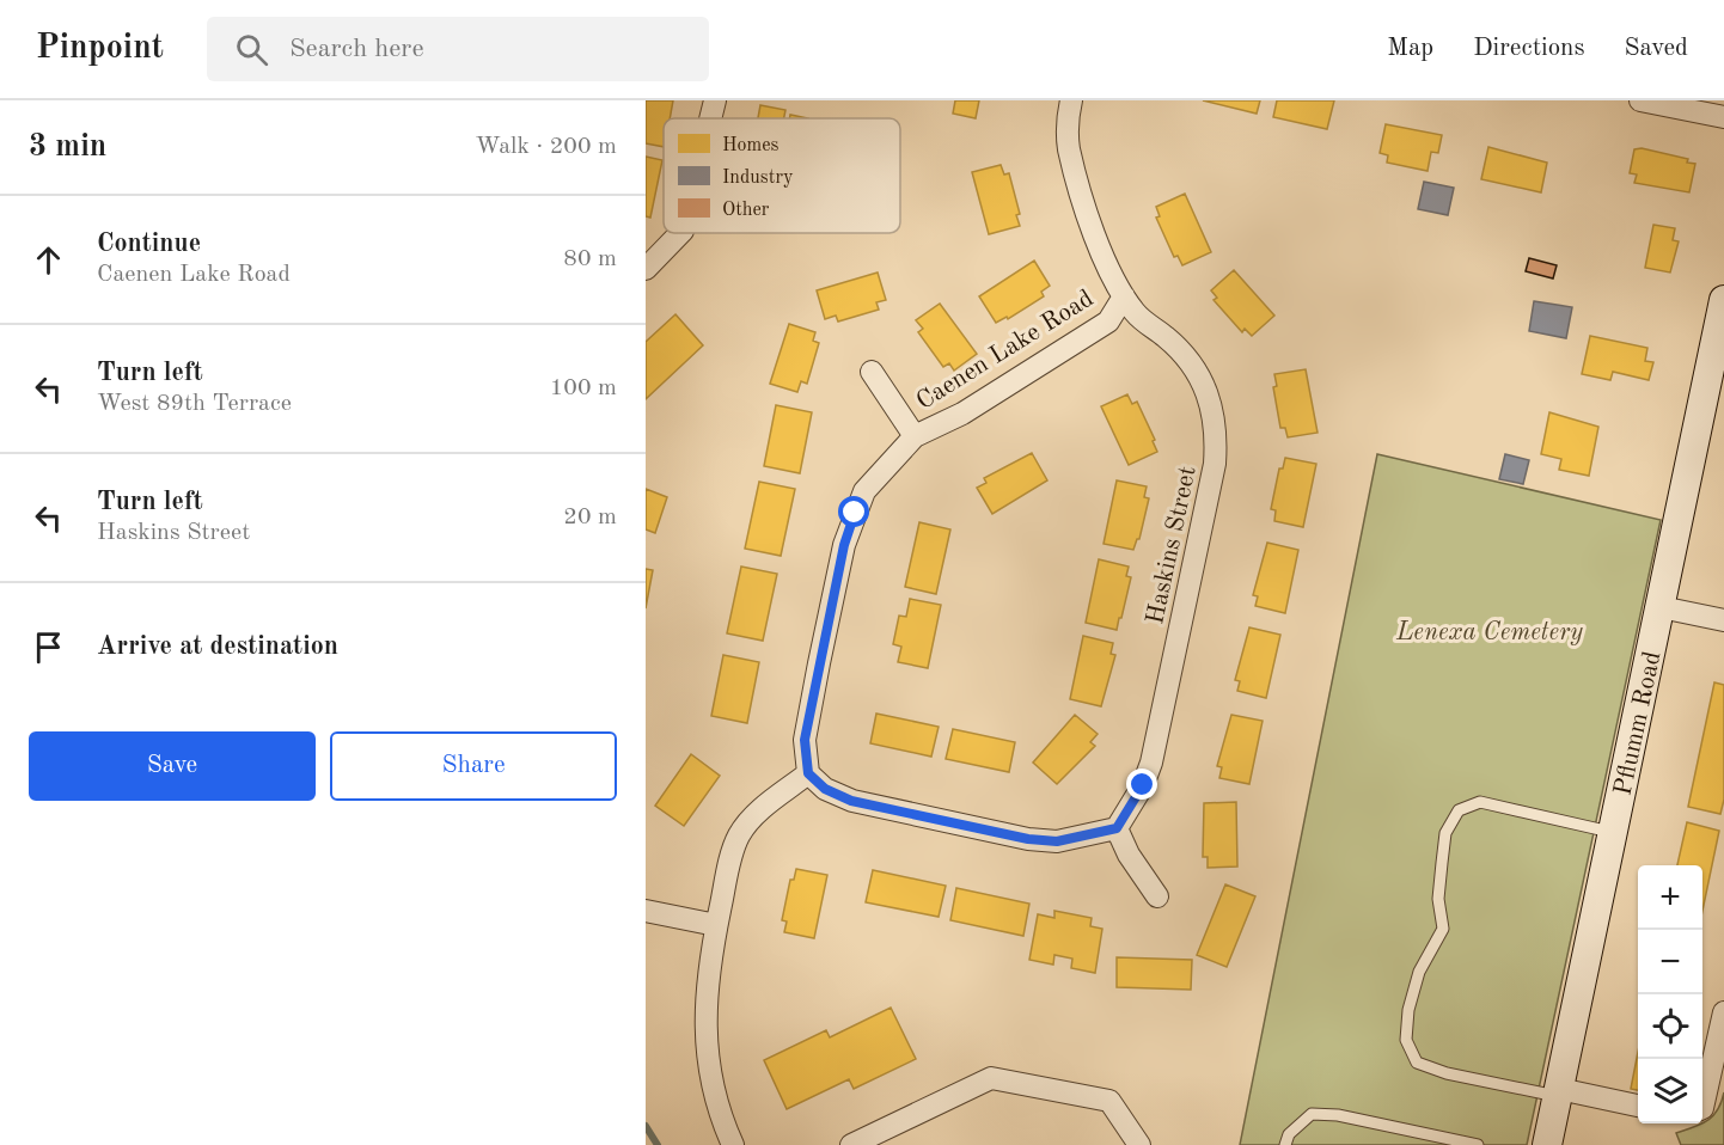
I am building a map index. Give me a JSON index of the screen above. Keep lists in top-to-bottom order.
{
  "streets": {
    "main road": ["Pflumm Road"],
    "street": ["Caenen Lake Road", "Haskins Street"]
  },
  "crossings": [
    ["Caenen Lake Road", "Haskins Street"]
  ],
  "parks": ["Lenexa Cemetery"],
  "legend": ["Homes", "Industry", "Other"],
  "page": {
    "header": "Pinpoint",
    "search": "Search here",
    "nav": ["Map", "Directions", "Saved"],
    "heading": ["3 min", "Walk · 200 m"],
    "list": [
      ["Continue", "Caenen Lake Road", "80 m"],
      ["Turn left", "West 89th Terrace", "100 m"],
      ["Turn left", "Haskins Street", "20 m"],
      "Arrive at destination"
    ],
    "buttons": ["Save", "Share"],
    "map_buttons": ["+", "−"]
  }
}
